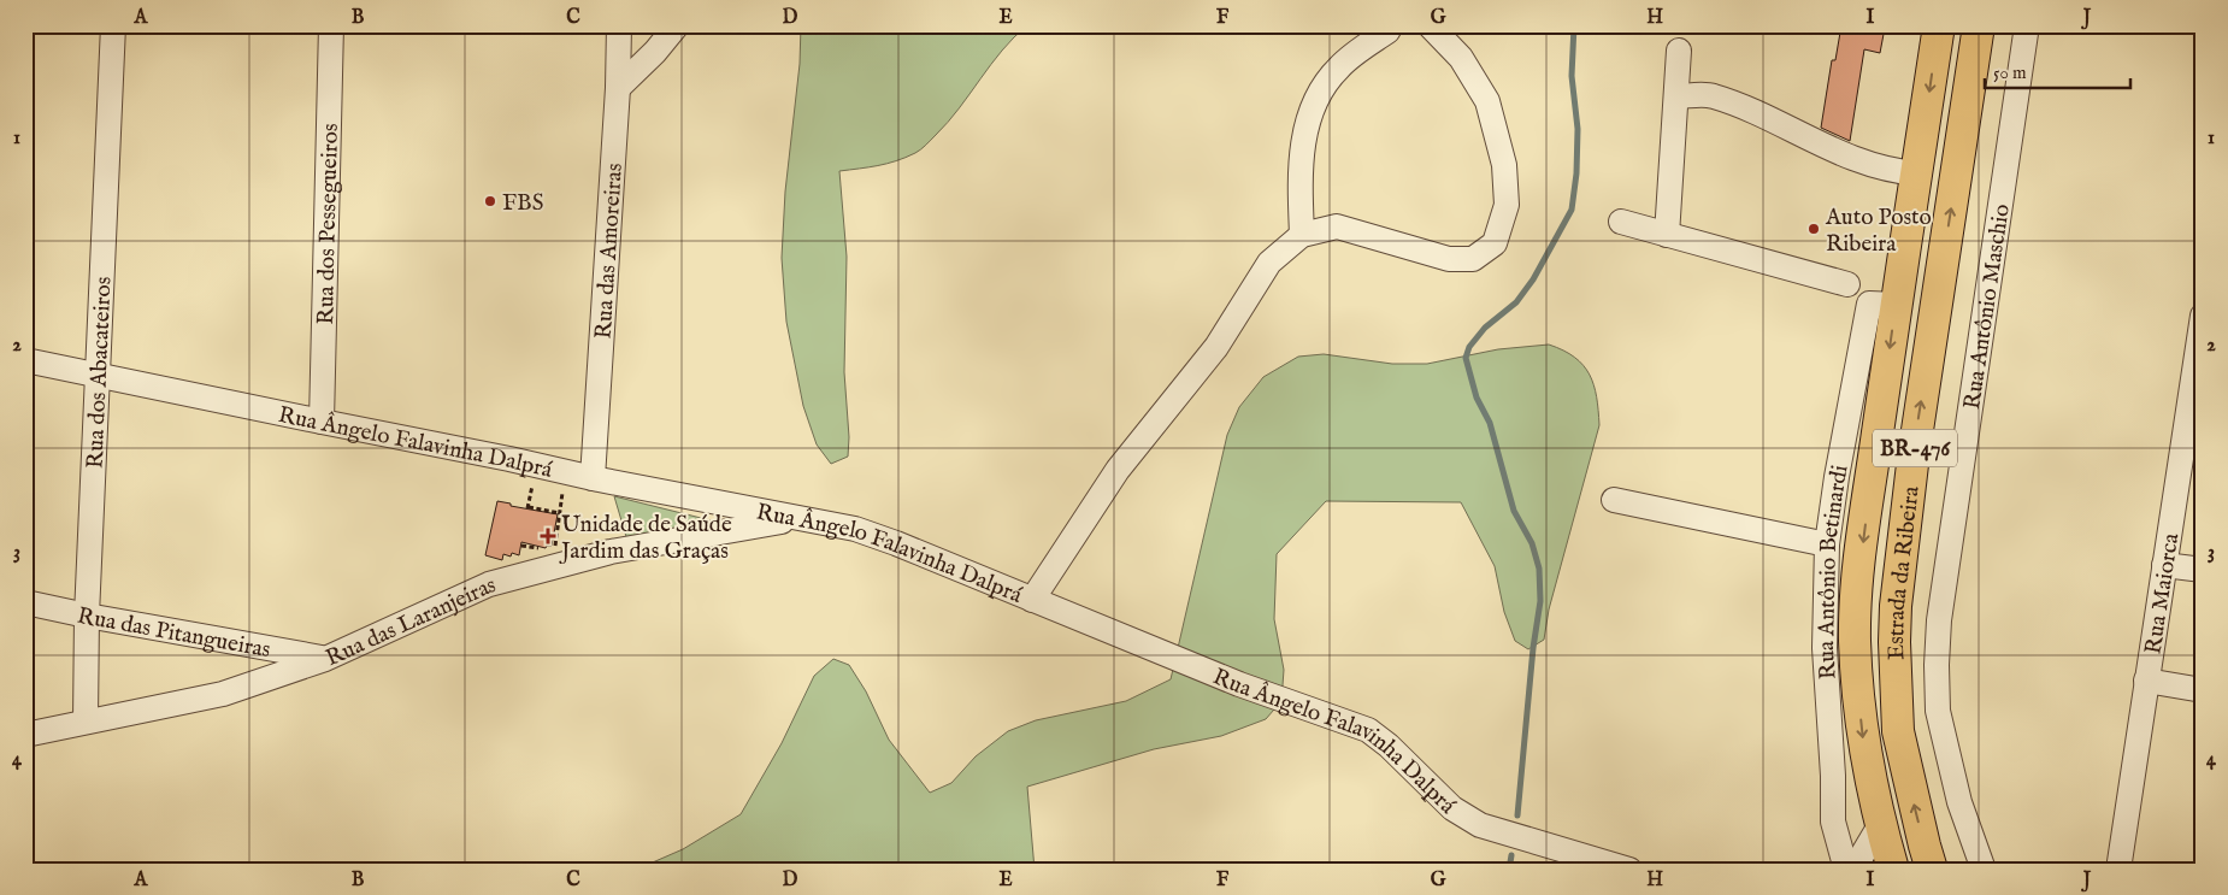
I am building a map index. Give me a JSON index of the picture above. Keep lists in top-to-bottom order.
{
  "streets": {
    "main road": ["BR-476", "Estrada da Ribeira"],
    "street": [
      "Rua dos Pessegueiros",
      "Rua das Amoreiras",
      "Rua Antônio Maschio",
      "Rua dos Abacateiros",
      "Rua Ângelo Falavinha Dalprá",
      "Rua Antônio Betinardi",
      "Rua Maiorca",
      "Rua das Laranjeiras",
      "Rua das Pitangueiras"
    ]
  },
  "crossings": [
    ["Rua dos Pessegueiros", "Rua Ângelo Falavinha Dalprá"],
    ["Rua das Amoreiras", "Rua Ângelo Falavinha Dalprá"],
    ["Rua dos Abacateiros", "Rua Ângelo Falavinha Dalprá"],
    ["Rua dos Abacateiros", "Rua das Laranjeiras"],
    ["Rua dos Abacateiros", "Rua das Pitangueiras"],
    ["Rua Ângelo Falavinha Dalprá", "Rua das Laranjeiras"],
    ["Rua Antônio Betinardi", "Estrada da Ribeira"],
    ["Rua das Laranjeiras", "Rua das Pitangueiras"]
  ],
  "places": {
    "other": ["FBS", "Auto Posto Ribeira"],
    "health": ["Unidade de Saúde Jardim das Graças"]
  },
  "scale_bar": "50 m",
  "grid": {
    "columns": [
      "A",
      "B",
      "C",
      "D",
      "E",
      "F",
      "G",
      "H",
      "I",
      "J"
    ],
    "rows": [
      "1",
      "2",
      "3",
      "4"
    ]
  }
}
